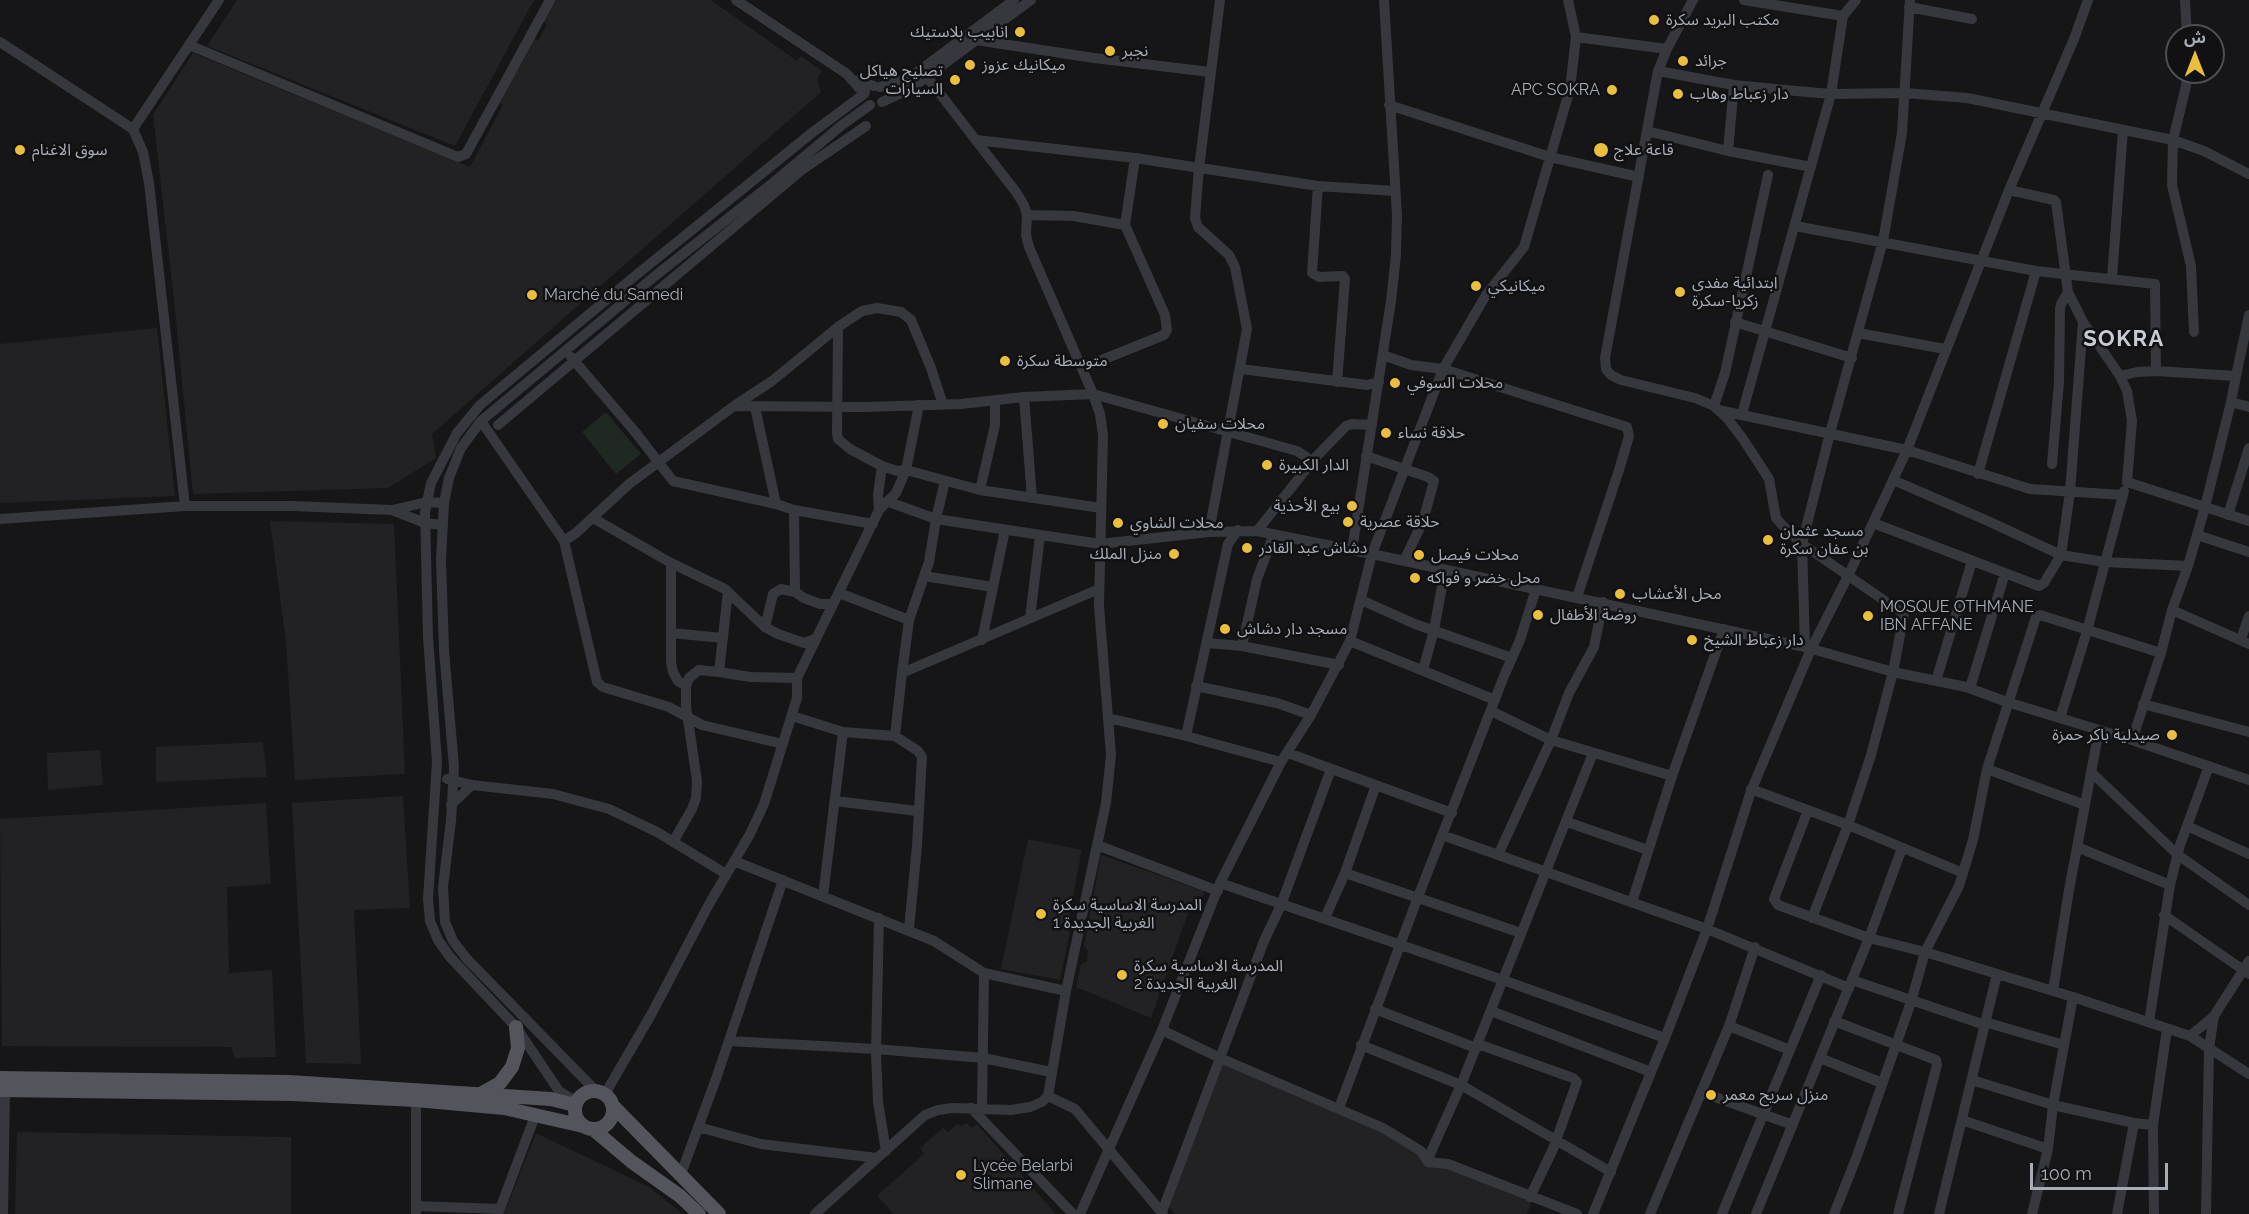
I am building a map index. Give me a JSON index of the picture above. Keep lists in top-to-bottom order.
{
  "districts": ["SOKRA"],
  "places": [
    "مكتب البريد سكرة",
    "انابيب بلاستيك",
    "نجبر",
    "جرائد",
    "ميكانيك عزوز",
    "تصليح هياكل السيارات",
    "APC SOKRA",
    "دار زعباط وهاب",
    "سوق الاغنام",
    "قاعة علاج",
    "ميكانيكي",
    "ابتدائية مفدي زكريا-سكرة",
    "Marché du Samedi",
    "متوسطة سكرة",
    "محلات السوفي",
    "محلات سفيان",
    "حلاقة نساء",
    "الدار الكبيرة",
    "بيع الأحذية",
    "حلاقة عصرية",
    "محلات الشاوي",
    "مسجد عثمان بن عفان سكرة",
    "دشاش عبد القادر",
    "منزل الملك",
    "محلات فيصل",
    "محل خضر و فواكه",
    "محل الأعشاب",
    "روضة الأطفال",
    "MOSQUE OTHMANE IBN AFFANE",
    "مسجد دار دشاش",
    "دار زعباط الشيخ",
    "صيدلية باكر حمزة",
    "المدرسة الاساسية سكرة الغربية الجديدة 1",
    "المدرسة الاساسية سكرة الغربية الجديدة 2",
    "منزل سريح معمر",
    "Lycée Belarbi Slimane"
  ],
  "scale_bar": "100 m",
  "north": "top"
}
